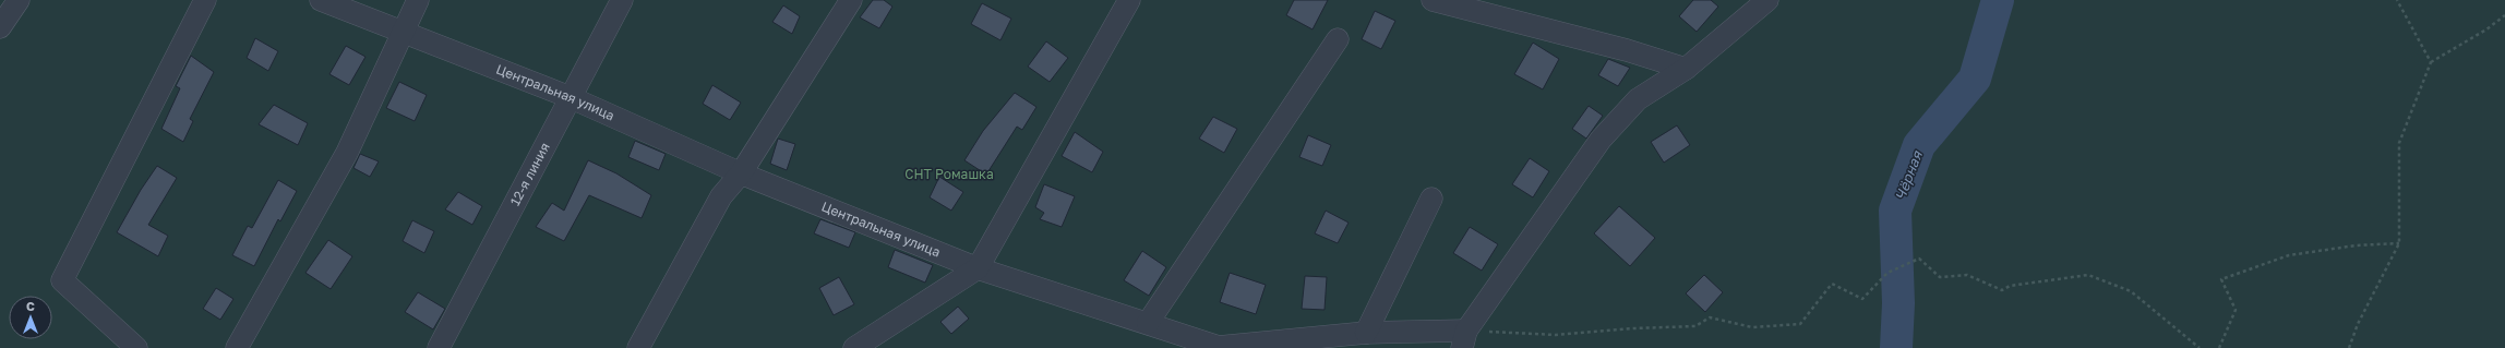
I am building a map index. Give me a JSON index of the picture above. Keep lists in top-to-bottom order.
{
  "streets": {
    "street": ["Центральная улица", "12-я линия"]
  },
  "crossings": [
    ["Центральная улица", "12-я линия"]
  ],
  "water": ["Чёрная"],
  "parks": ["СНТ Ромашка"],
  "north": "top"
}
